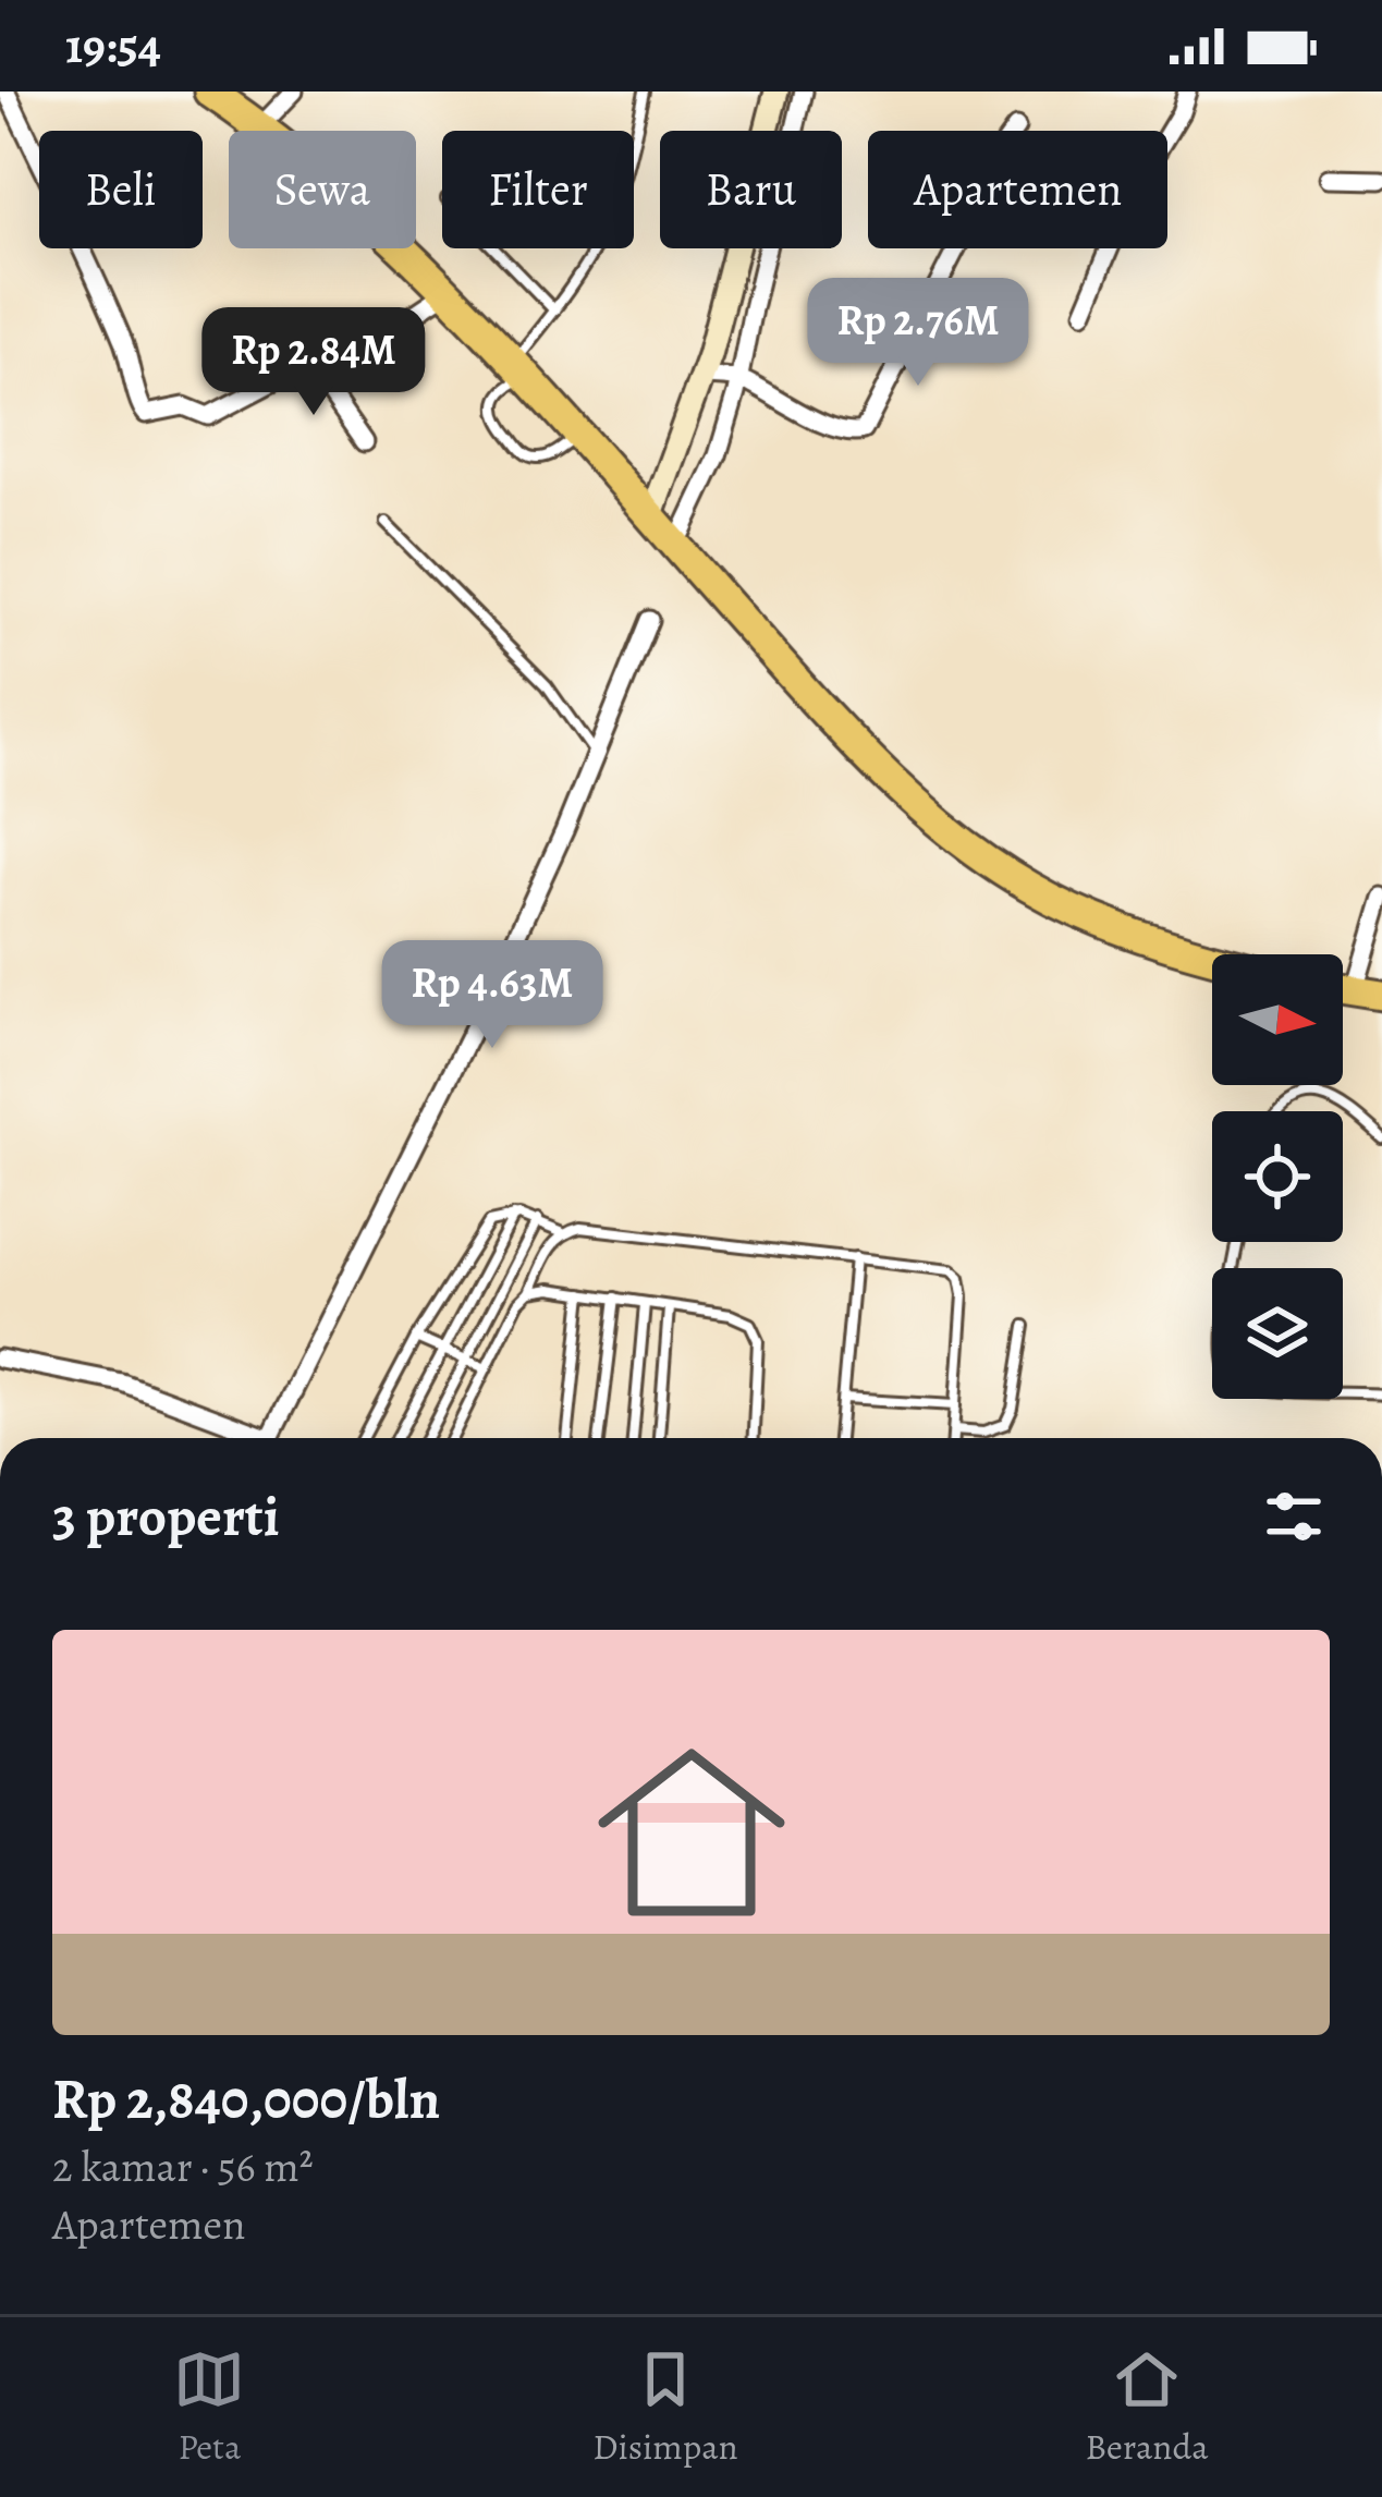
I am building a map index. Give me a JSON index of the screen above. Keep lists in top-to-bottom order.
{
  "north": "right",
  "page": {
    "status": "19:54",
    "chip": [
      "Beli",
      "Sewa",
      "Filter",
      "Baru",
      "Apartemen"
    ],
    "price": ["Rp 2.76M", "Rp 2.84M", "Rp 4.63M"],
    "heading": "3 properti",
    "list": [
      {
        "name": "Rp 2,840,000/bln",
        "note": "2 kamar · 56 m² · Apartemen"
      }
    ],
    "tabs": ["Peta", "Disimpan", "Beranda"]
  }
}
